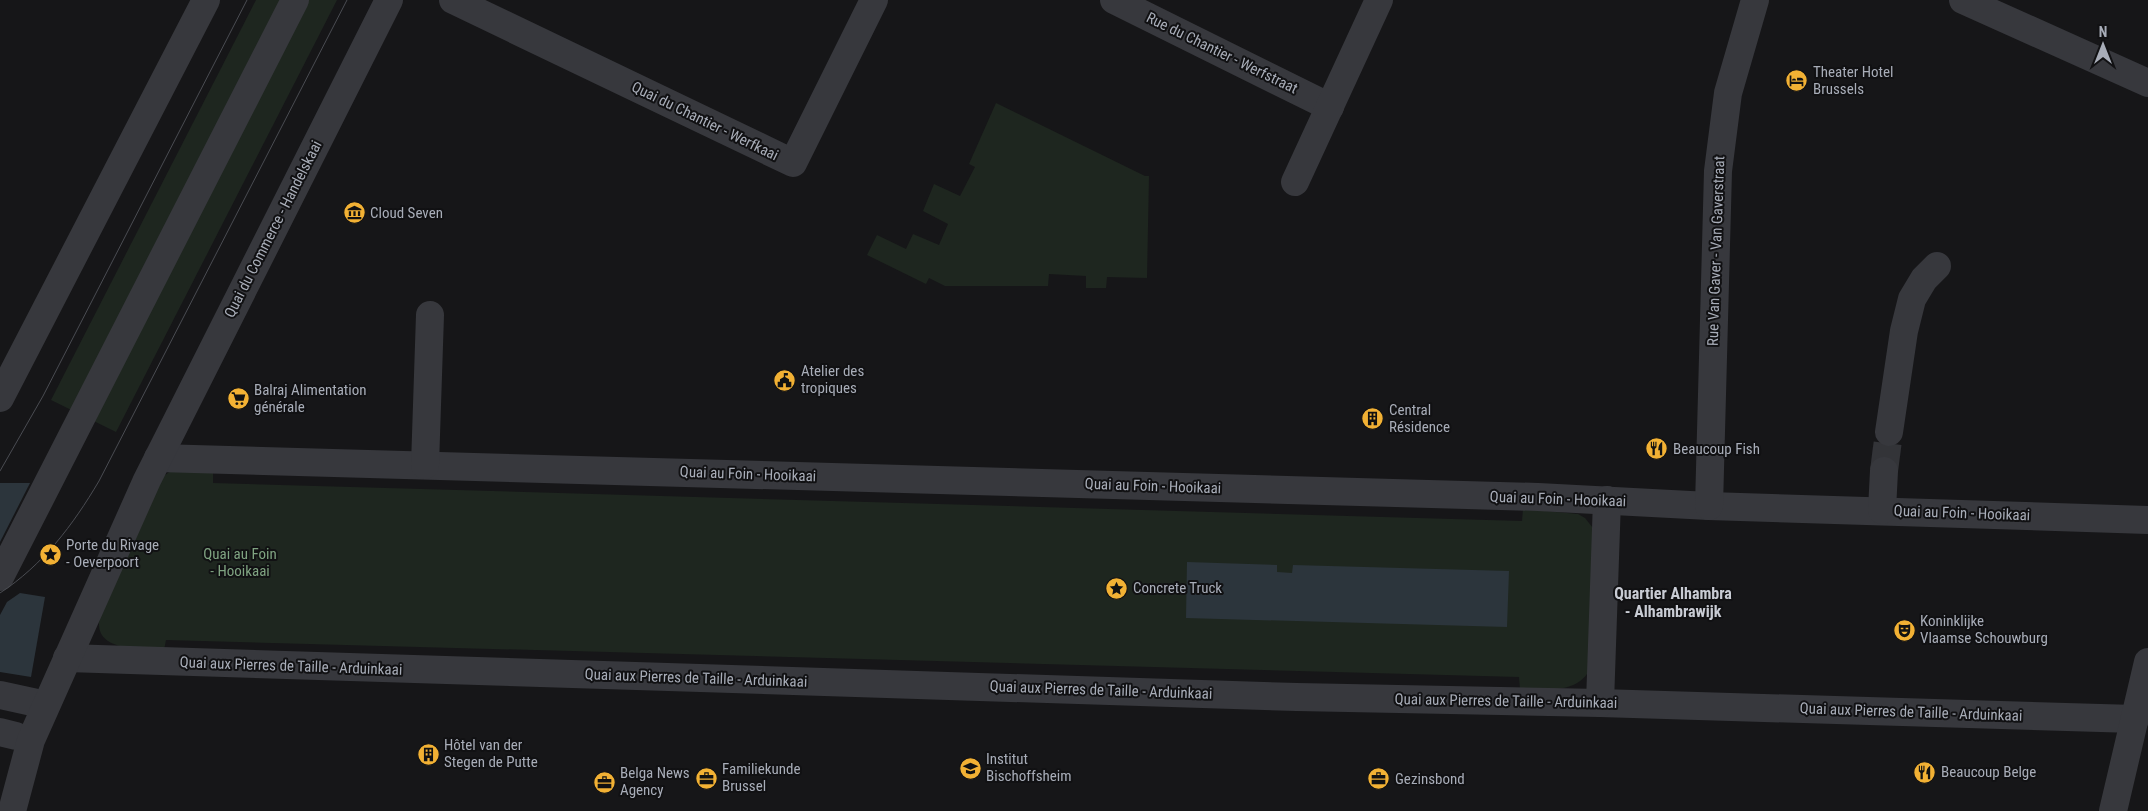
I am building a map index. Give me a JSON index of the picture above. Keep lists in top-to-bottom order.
{
  "streets": {
    "street": [
      "Rue du Chantier - Werfstraat",
      "Quai du Chantier - Werfkaai",
      "Quai du Commerce - Handelskaai",
      "Rue Van Gaver - Van Gaverstraat",
      "Quai au Foin - Hooikaai",
      "Quai aux Pierres de Taille - Arduinkaai"
    ]
  },
  "crossings": [
    ["Quai du Commerce - Handelskaai", "Quai au Foin - Hooikaai"],
    ["Rue Van Gaver - Van Gaverstraat", "Quai au Foin - Hooikaai"]
  ],
  "districts": ["Quartier Alhambra - Alhambrawijk"],
  "parks": ["Quai au Foin - Hooikaai"],
  "places": {
    "hotel": ["Theater Hotel Brussels"],
    "museum": ["Cloud Seven"],
    "public building": ["Atelier des tropiques"],
    "supermarket": ["Balraj Alimentation générale"],
    "building": ["Central Résidence", "Hôtel van der Stegen de Putte"],
    "restaurant": ["Beaucoup Fish", "Beaucoup Belge"],
    "place": ["Porte du Rivage - Oeverpoort", "Concrete Truck"],
    "theatre": ["Koninklijke Vlaamse Schouwburg"],
    "school or university": ["Institut Bischoffsheim"],
    "office": ["Familiekunde Brussel", "Gezinsbond", "Belga News Agency"]
  },
  "north": "top"
}
